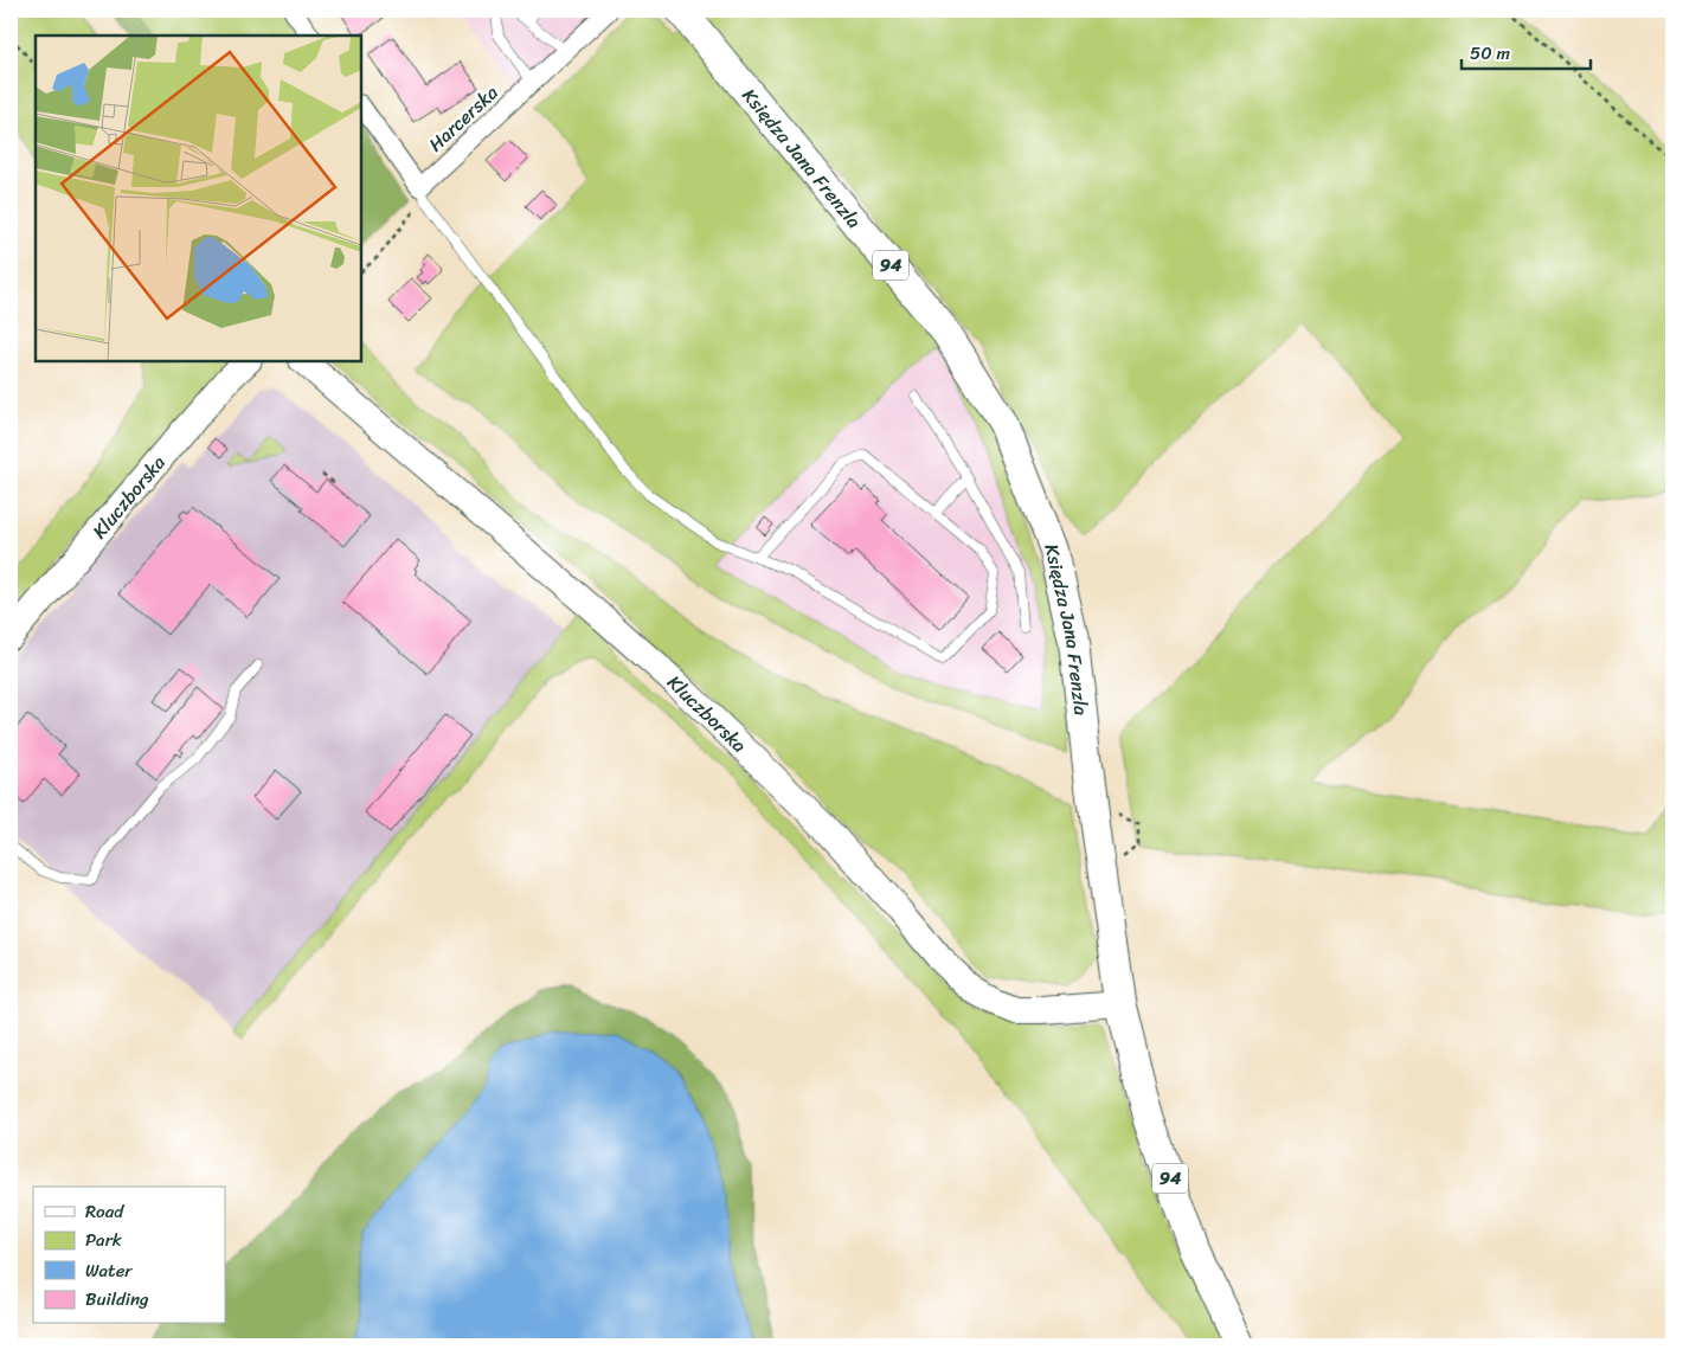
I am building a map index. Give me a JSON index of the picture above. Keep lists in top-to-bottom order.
{
  "streets": {
    "main road": ["Księdza Jana Frenzla", "94"],
    "street": ["Harcerska", "Kluczborska"]
  },
  "crossings": [
    ["Księdza Jana Frenzla", "Kluczborska"]
  ],
  "legend": [
    "Road",
    "Park",
    "Water",
    "Building"
  ],
  "scale_bar": "50 m"
}
